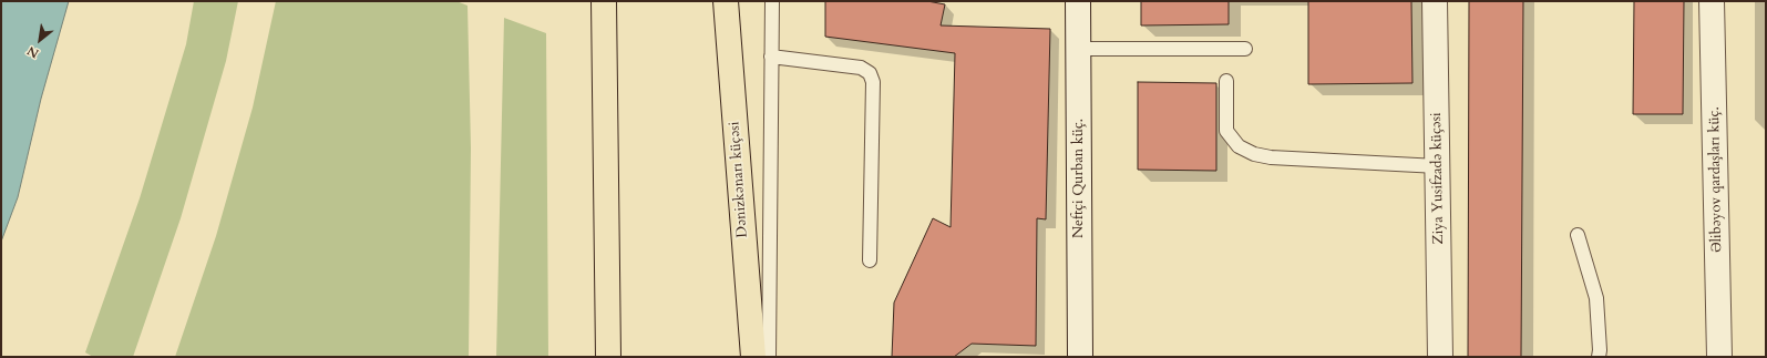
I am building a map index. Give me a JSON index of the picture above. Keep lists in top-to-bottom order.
{
  "streets": {
    "highway": ["Dənizkənarı küçəsi"],
    "street": ["Neftçi Qurban küç.", "Ziya Yusifzadə küçəsi", "Əlibəyov qardaşları küç."]
  },
  "north": "bottom left"
}
